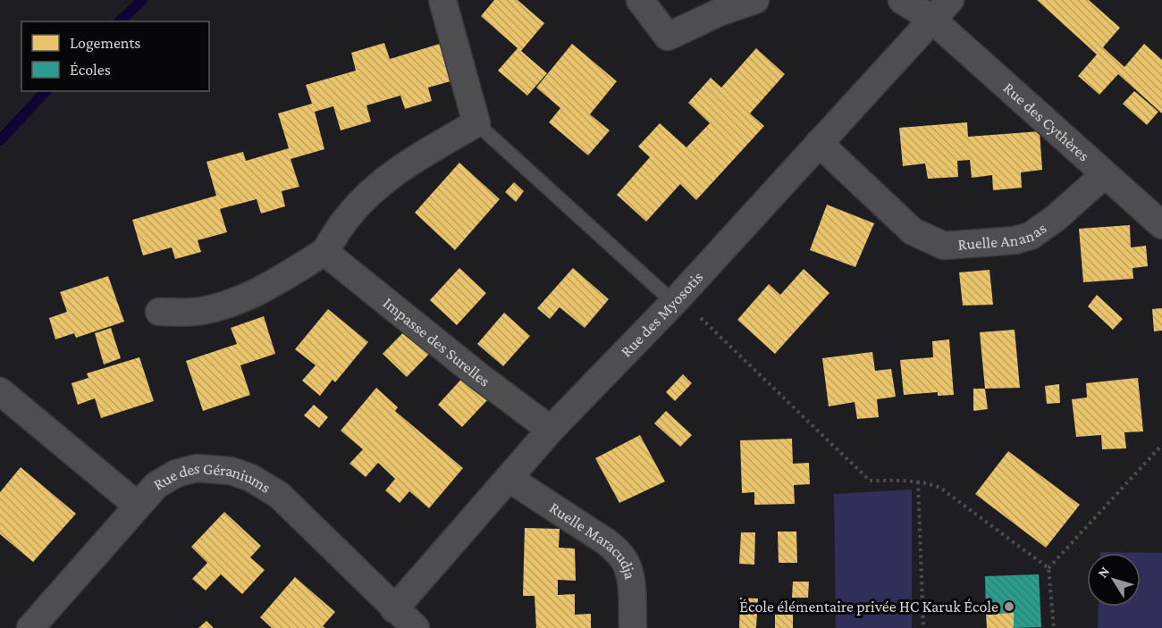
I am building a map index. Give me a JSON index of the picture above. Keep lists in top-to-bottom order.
{
  "streets": {
    "street": [
      "Rue des Cythères",
      "Ruelle Ananas",
      "Rue des Myosotis",
      "Impasse des Surelles",
      "Rue des Géraniums",
      "Ruelle Maracudja"
    ]
  },
  "crossings": [
    ["Rue des Cythères", "Ruelle Ananas"],
    ["Rue des Cythères", "Rue des Myosotis"],
    ["Ruelle Ananas", "Rue des Myosotis"],
    ["Rue des Myosotis", "Impasse des Surelles"],
    ["Rue des Myosotis", "Rue des Géraniums"],
    ["Rue des Myosotis", "Ruelle Maracudja"]
  ],
  "places": ["École élémentaire privée HC Karuk École"],
  "legend": ["Logements", "Écoles"],
  "north": "top left"
}
